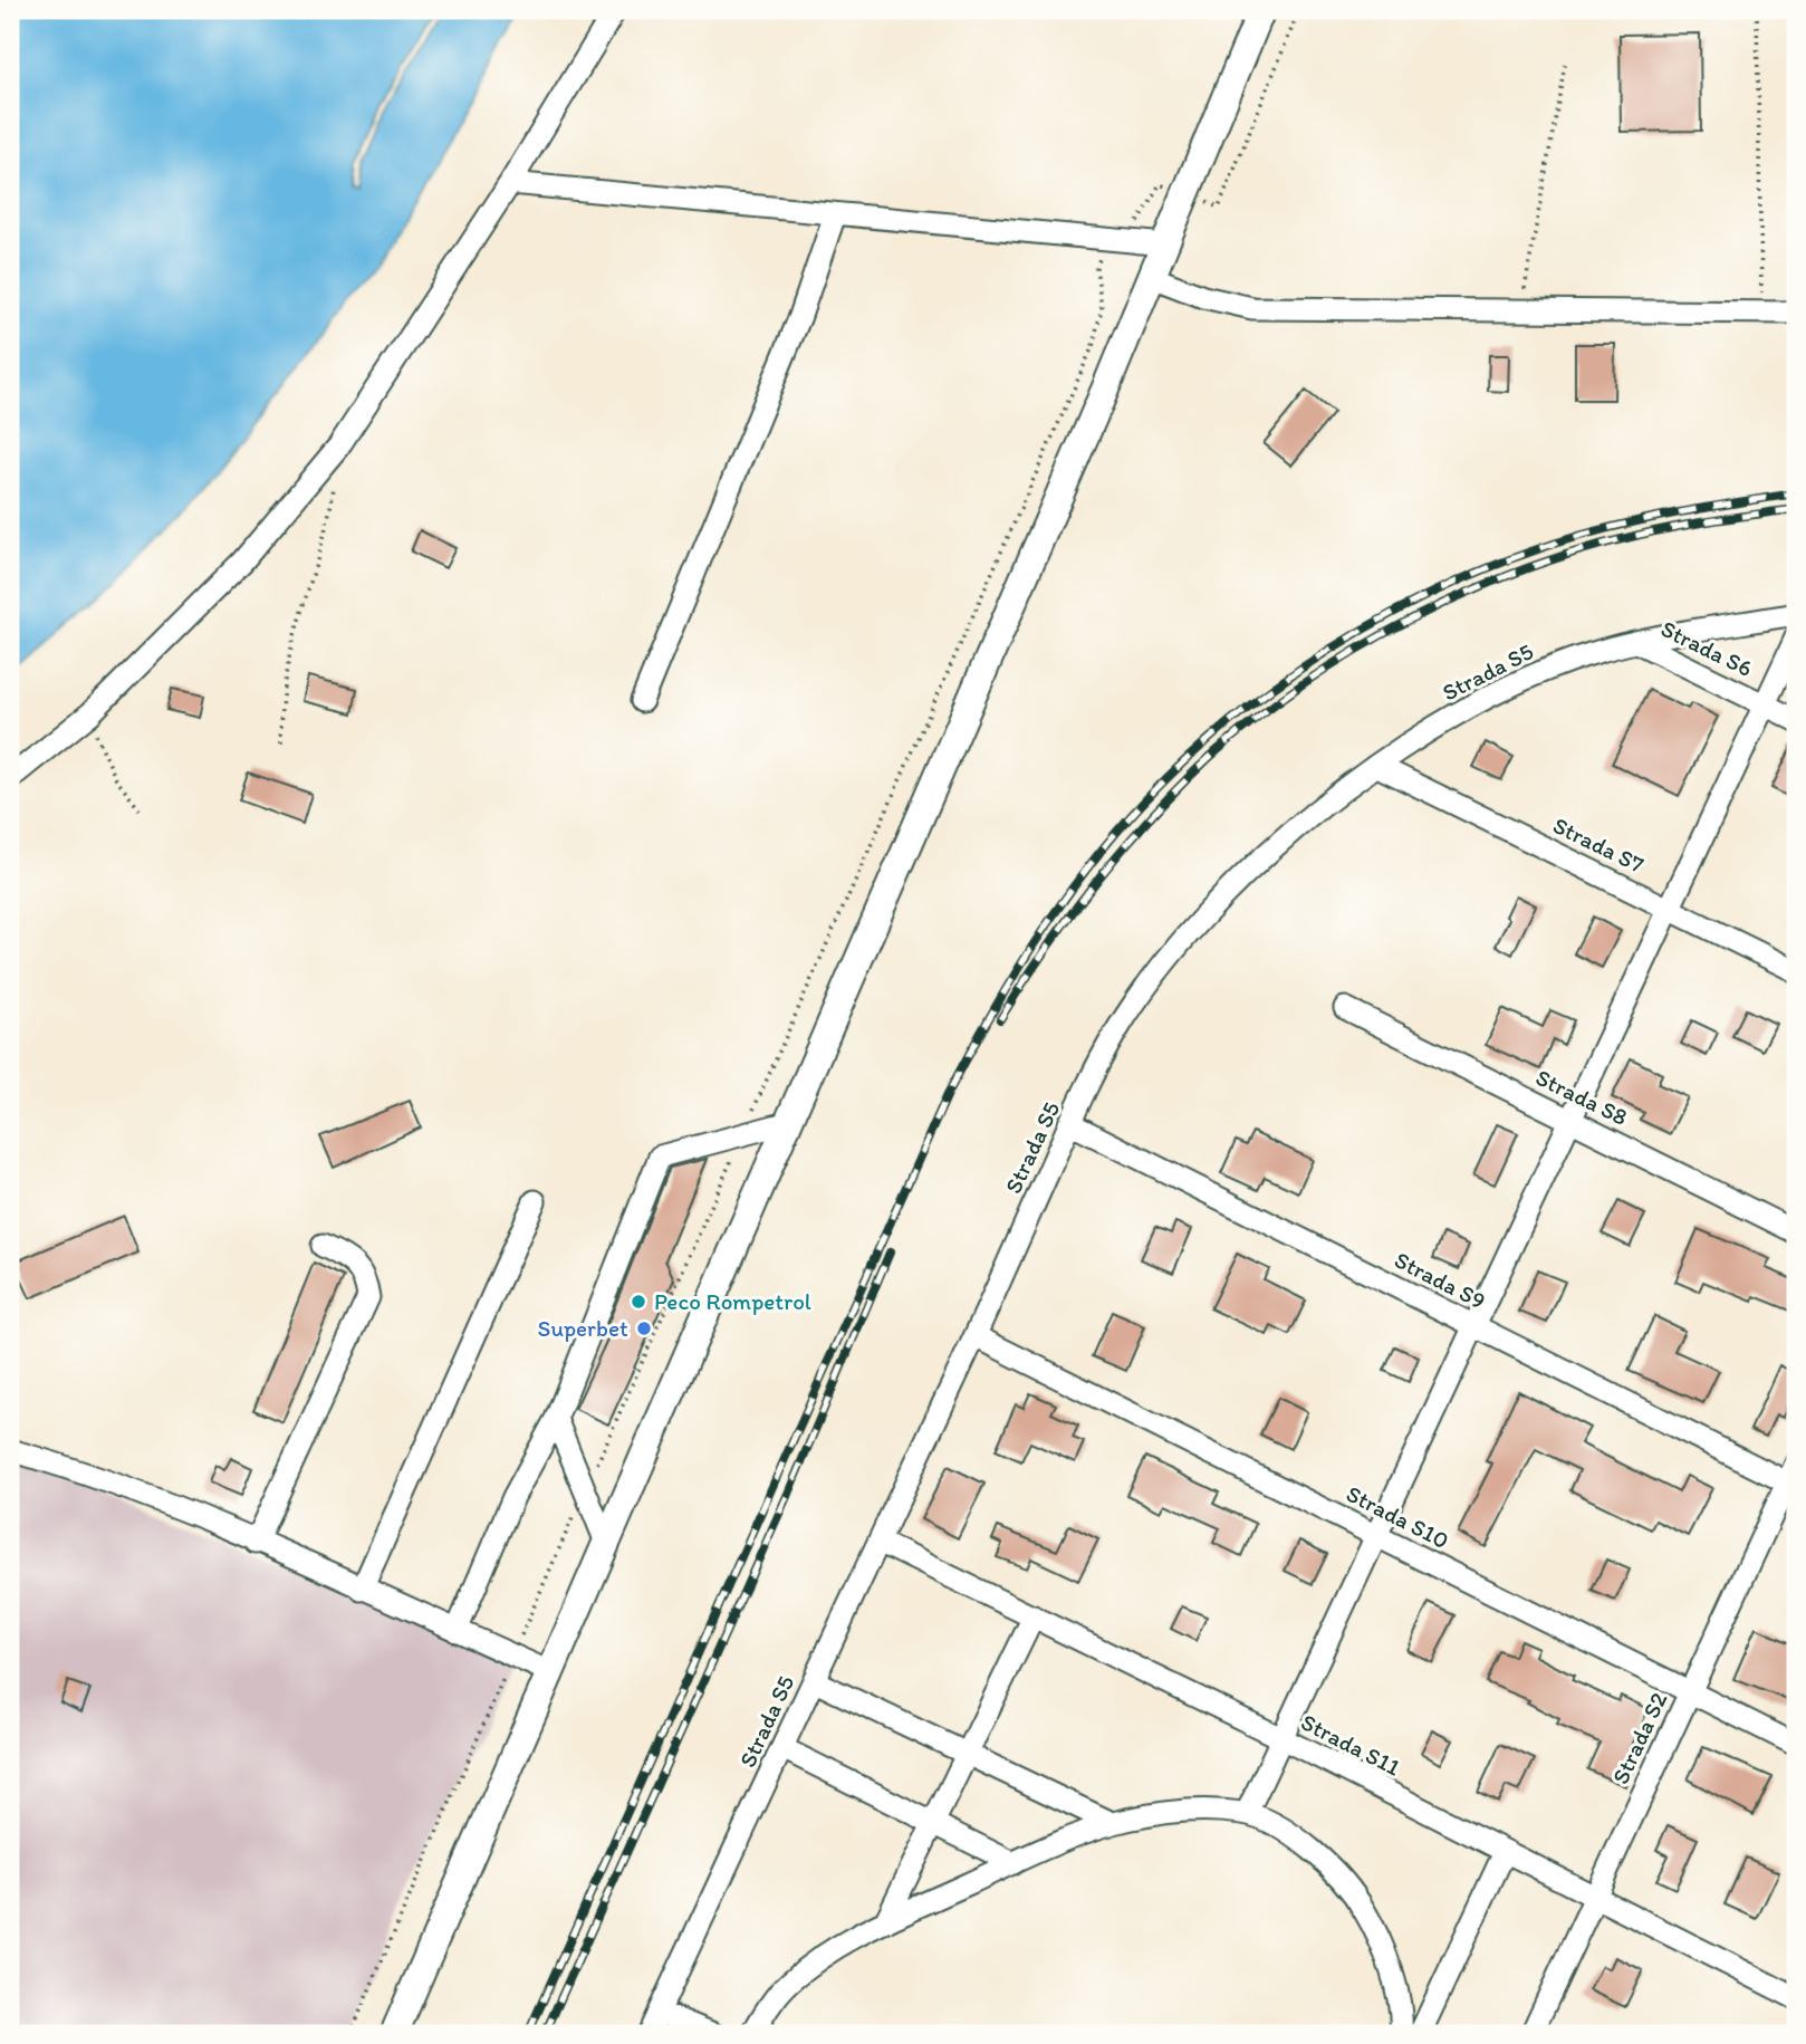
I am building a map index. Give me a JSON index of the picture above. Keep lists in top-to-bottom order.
{
  "streets": {
    "street": [
      "Strada S6",
      "Strada S5",
      "Strada S7",
      "Strada S8",
      "Strada S9",
      "Strada S10",
      "Strada S2",
      "Strada S11"
    ]
  },
  "crossings": [
    ["Strada S6", "Strada S5"],
    ["Strada S5", "Strada S7"],
    ["Strada S5", "Strada S9"],
    ["Strada S5", "Strada S10"],
    ["Strada S5", "Strada S11"],
    ["Strada S9", "Strada S2"],
    ["Strada S10", "Strada S2"],
    ["Strada S2", "Strada S11"]
  ],
  "places": ["Peco Rompetrol", "Superbet"]
}
